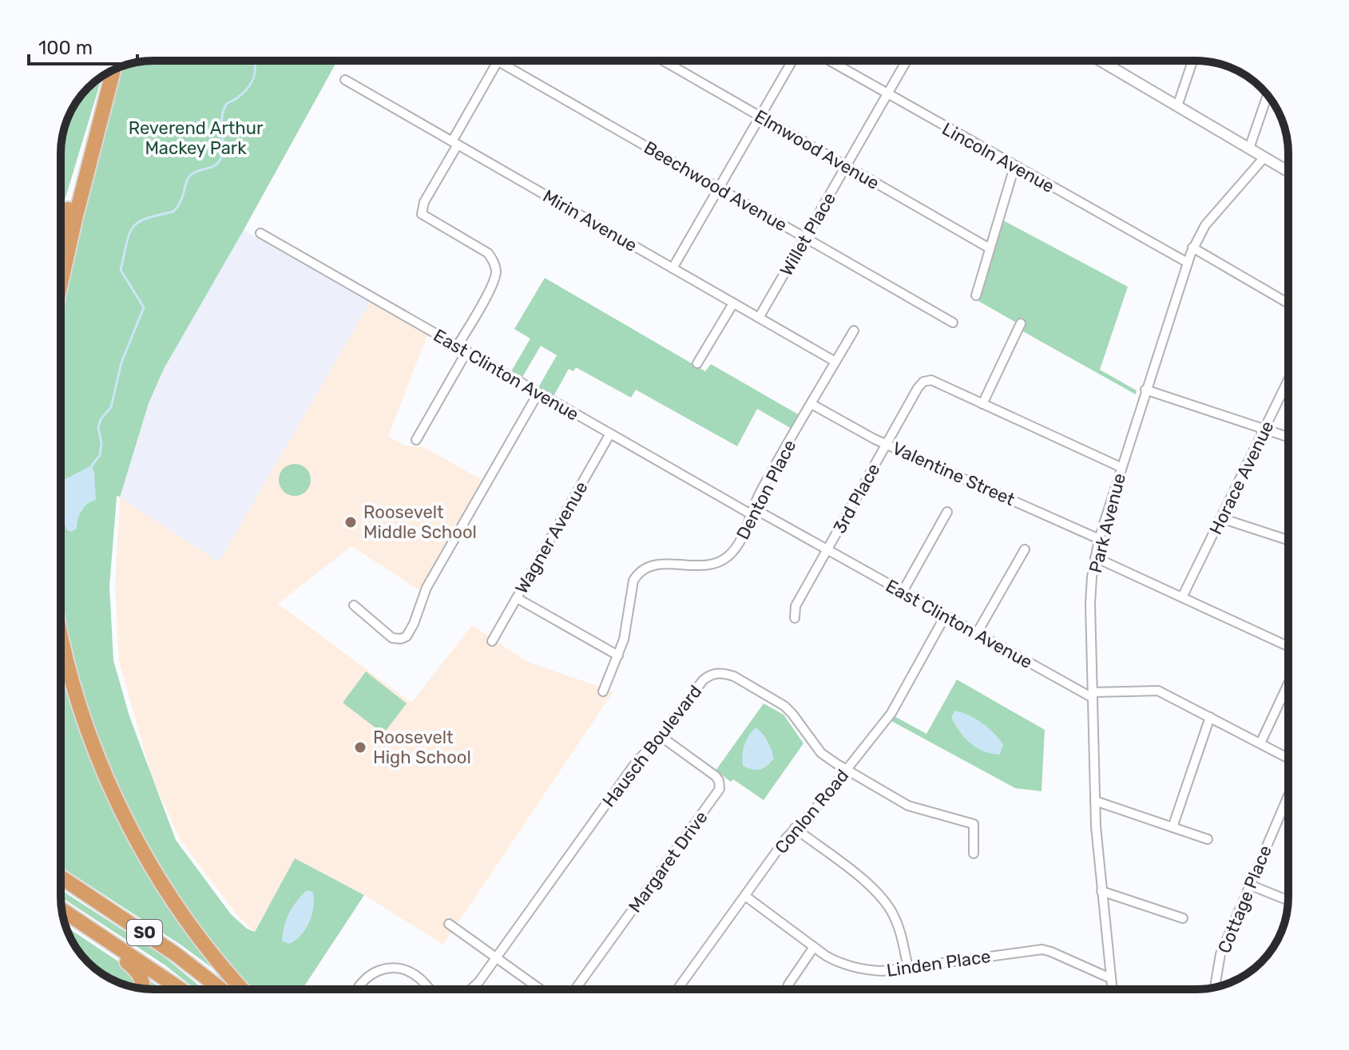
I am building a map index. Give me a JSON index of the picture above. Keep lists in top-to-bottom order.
{
  "streets": {
    "highway": ["SO"],
    "street": [
      "Elmwood Avenue",
      "Lincoln Avenue",
      "Beechwood Avenue",
      "Mirin Avenue",
      "Willet Place",
      "East Clinton Avenue",
      "Valentine Street",
      "Horace Avenue",
      "Denton Place",
      "3rd Place",
      "Park Avenue",
      "Wagner Avenue",
      "Hausch Boulevard",
      "Conlon Road",
      "Margaret Drive",
      "Cottage Place",
      "Linden Place"
    ]
  },
  "crossings": [
    ["Elmwood Avenue", "Willet Place"],
    ["Lincoln Avenue", "Willet Place"],
    ["Lincoln Avenue", "Park Avenue"],
    ["Beechwood Avenue", "Willet Place"],
    ["Mirin Avenue", "Willet Place"],
    ["Mirin Avenue", "Denton Place"],
    ["East Clinton Avenue", "Denton Place"],
    ["East Clinton Avenue", "3rd Place"],
    ["East Clinton Avenue", "Park Avenue"],
    ["East Clinton Avenue", "Wagner Avenue"],
    ["East Clinton Avenue", "Conlon Road"],
    ["Valentine Street", "Denton Place"],
    ["Valentine Street", "3rd Place"],
    ["Valentine Street", "Park Avenue"],
    ["Park Avenue", "Linden Place"],
    ["Hausch Boulevard", "Conlon Road"],
    ["Hausch Boulevard", "Margaret Drive"],
    ["Conlon Road", "Linden Place"]
  ],
  "parks": ["Reverend Arthur Mackey Park"],
  "places": ["Roosevelt Middle School", "Roosevelt High School"],
  "scale_bar": "100 m"
}
